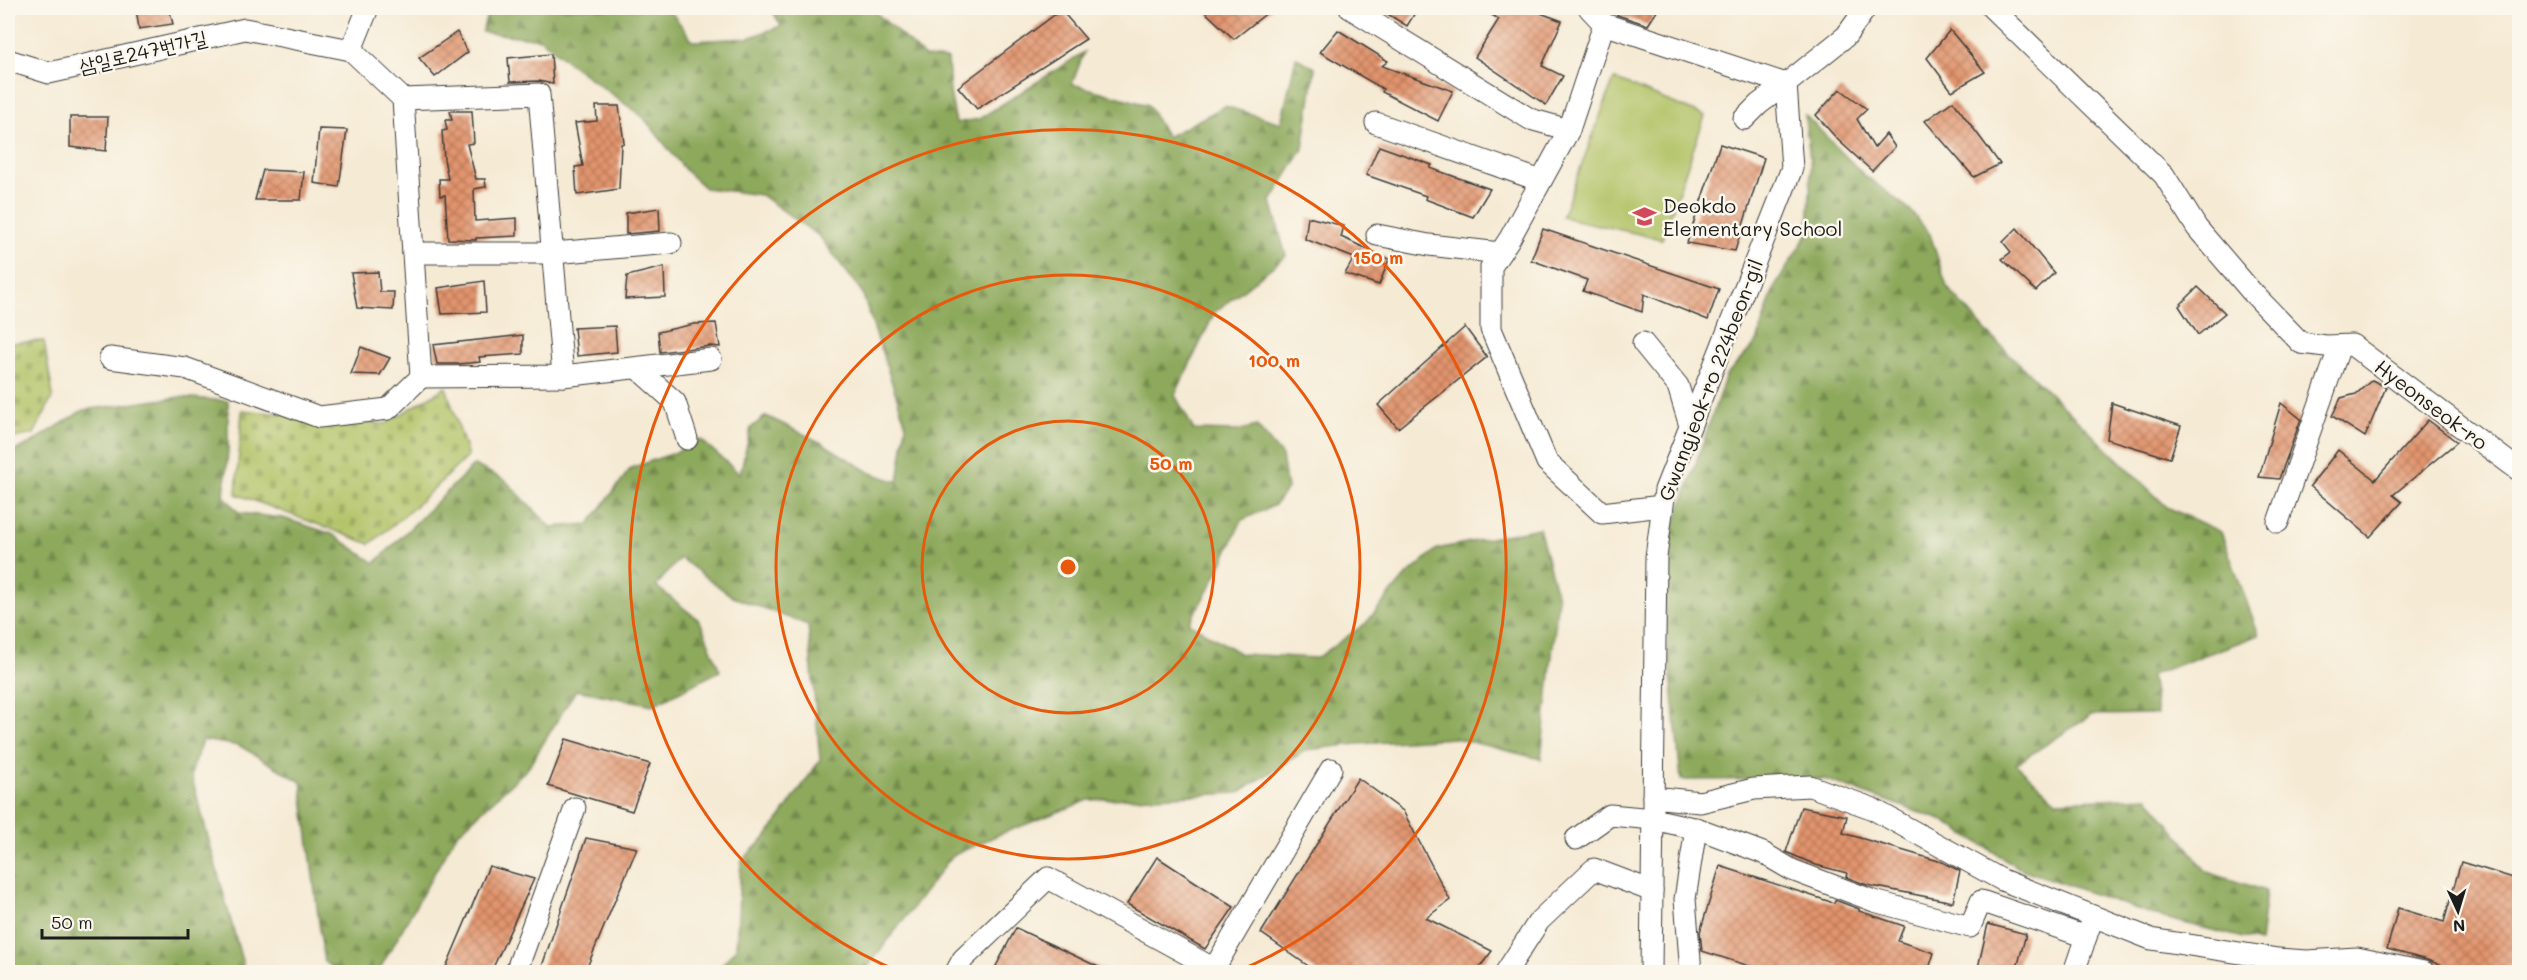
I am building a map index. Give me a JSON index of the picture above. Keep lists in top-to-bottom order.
{
  "streets": {
    "street": ["삼일로247번가길", "Gwangjeok-ro 224beon-gil", "Hyeonseok-ro"]
  },
  "places": {
    "school or university": ["Deokdo Elementary School"]
  },
  "scale_bar": "50 m",
  "north": "bottom",
  "rings": ["150 m", "100 m", "50 m"]
}
